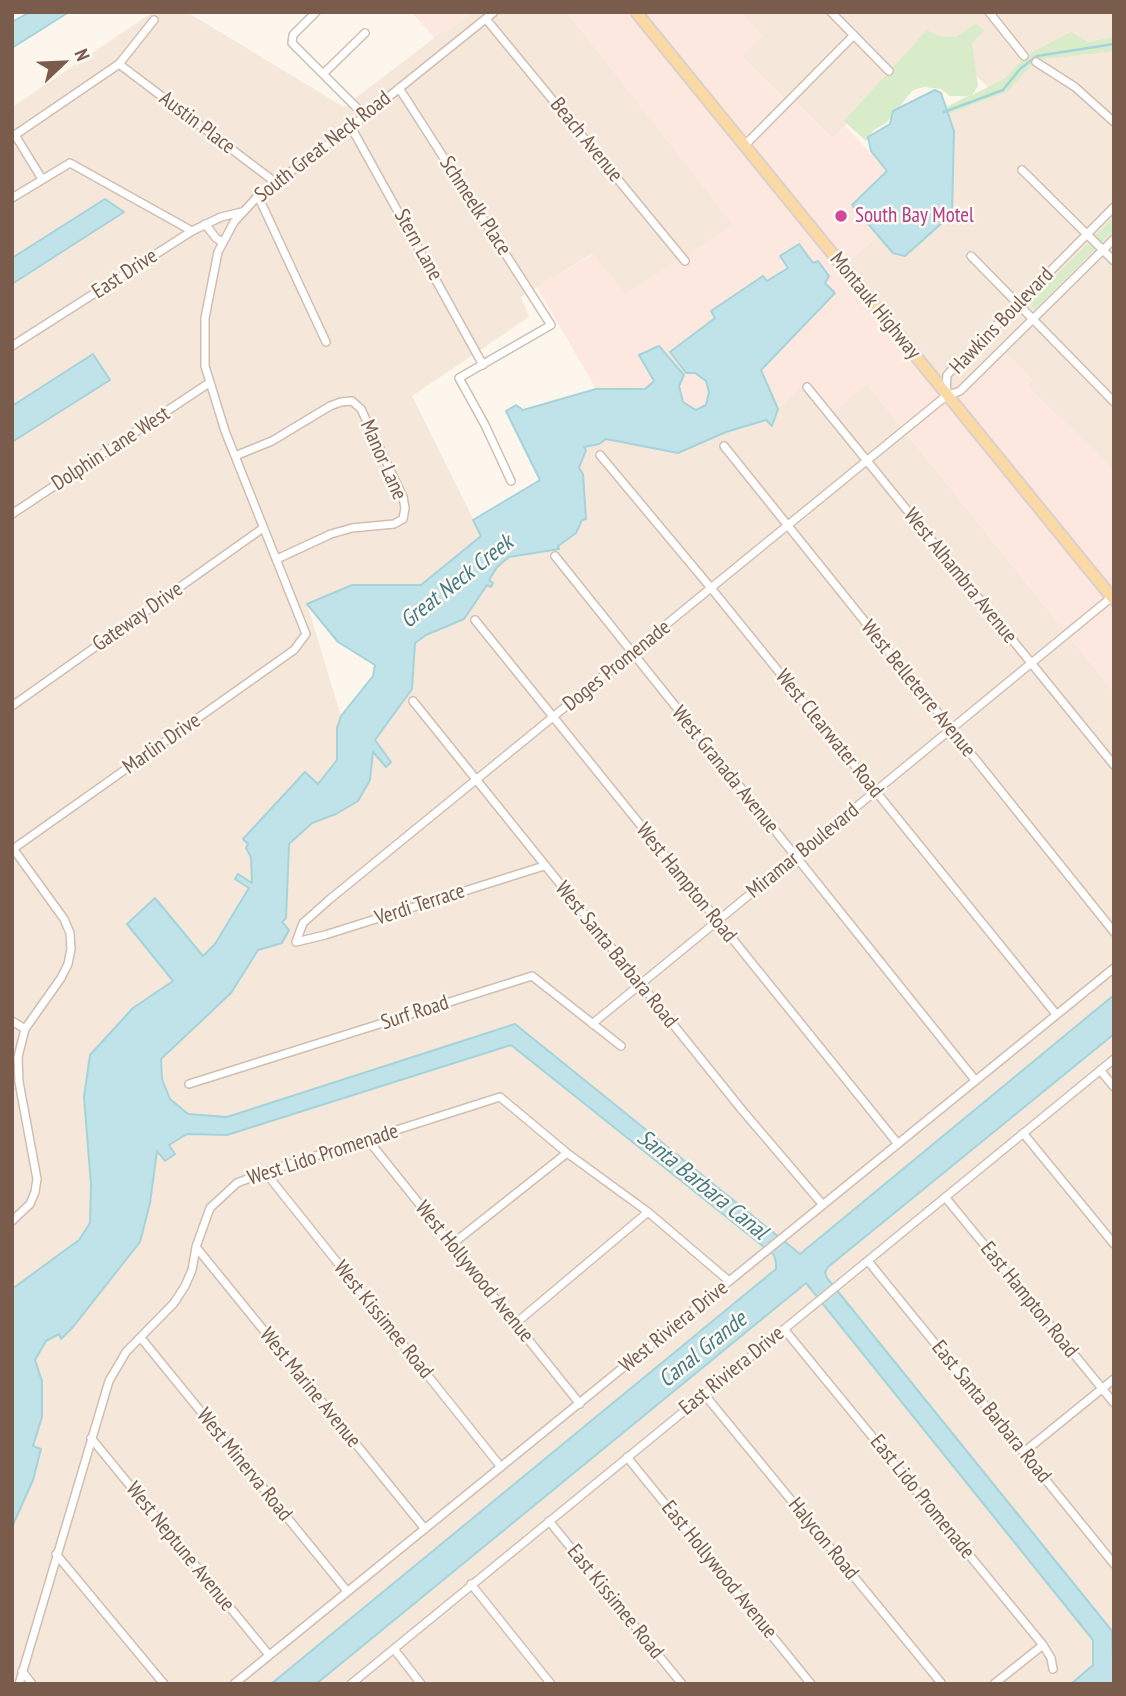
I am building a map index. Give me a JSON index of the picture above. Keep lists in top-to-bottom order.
{
  "streets": {
    "main road": ["Montauk Highway"],
    "street": [
      "Austin Place",
      "Beach Avenue",
      "South Great Neck Road",
      "Schmeelk Place",
      "Stern Lane",
      "East Drive",
      "Hawkins Boulevard",
      "Dolphin Lane West",
      "Manor Lane",
      "West Alhambra Avenue",
      "Gateway Drive",
      "Doges Promenade",
      "West Belleterre Avenue",
      "West Clearwater Road",
      "Marlin Drive",
      "West Granada Avenue",
      "Miramar Boulevard",
      "West Hampton Road",
      "Verdi Terrace",
      "West Santa Barbara Road",
      "Surf Road",
      "West Lido Promenade",
      "West Hollywood Avenue",
      "East Hampton Road",
      "West Kissimee Road",
      "West Riviera Drive",
      "East Riviera Drive",
      "West Marine Avenue",
      "East Santa Barbara Road",
      "West Minerva Road",
      "East Lido Promenade",
      "Halycon Road",
      "West Neptune Avenue",
      "East Hollywood Avenue",
      "East Kissimee Road"
    ]
  },
  "crossings": [
    ["Austin Place", "South Great Neck Road"],
    ["Beach Avenue", "South Great Neck Road"],
    ["South Great Neck Road", "Schmeelk Place"],
    ["South Great Neck Road", "Stern Lane"],
    ["South Great Neck Road", "East Drive"],
    ["South Great Neck Road", "Dolphin Lane West"],
    ["South Great Neck Road", "Manor Lane"],
    ["South Great Neck Road", "Gateway Drive"],
    ["South Great Neck Road", "Marlin Drive"],
    ["Schmeelk Place", "Stern Lane"],
    ["Montauk Highway", "Hawkins Boulevard"],
    ["Montauk Highway", "Doges Promenade"],
    ["Montauk Highway", "Miramar Boulevard"],
    ["Hawkins Boulevard", "Doges Promenade"],
    ["West Alhambra Avenue", "Doges Promenade"],
    ["West Alhambra Avenue", "Miramar Boulevard"],
    ["Doges Promenade", "West Belleterre Avenue"],
    ["Doges Promenade", "West Clearwater Road"],
    ["Doges Promenade", "West Granada Avenue"],
    ["Doges Promenade", "West Hampton Road"],
    ["Doges Promenade", "Verdi Terrace"],
    ["Doges Promenade", "West Santa Barbara Road"],
    ["West Belleterre Avenue", "Miramar Boulevard"],
    ["West Clearwater Road", "Miramar Boulevard"],
    ["West Clearwater Road", "West Riviera Drive"],
    ["West Granada Avenue", "Miramar Boulevard"],
    ["West Granada Avenue", "West Riviera Drive"],
    ["Miramar Boulevard", "West Hampton Road"],
    ["Miramar Boulevard", "West Santa Barbara Road"],
    ["Miramar Boulevard", "Surf Road"],
    ["West Hampton Road", "West Riviera Drive"],
    ["Verdi Terrace", "West Santa Barbara Road"],
    ["West Santa Barbara Road", "West Riviera Drive"],
    ["West Lido Promenade", "West Hollywood Avenue"],
    ["West Lido Promenade", "West Kissimee Road"],
    ["West Lido Promenade", "West Riviera Drive"],
    ["West Lido Promenade", "West Marine Avenue"],
    ["West Lido Promenade", "West Minerva Road"],
    ["West Lido Promenade", "West Neptune Avenue"],
    ["West Hollywood Avenue", "West Riviera Drive"],
    ["East Hampton Road", "East Riviera Drive"],
    ["West Kissimee Road", "West Riviera Drive"],
    ["West Riviera Drive", "West Marine Avenue"],
    ["West Riviera Drive", "West Minerva Road"],
    ["West Riviera Drive", "West Neptune Avenue"],
    ["East Riviera Drive", "East Santa Barbara Road"],
    ["East Riviera Drive", "East Lido Promenade"],
    ["East Riviera Drive", "Halycon Road"],
    ["East Riviera Drive", "East Hollywood Avenue"],
    ["East Riviera Drive", "East Kissimee Road"]
  ],
  "water": ["Great Neck Creek", "Santa Barbara Canal", "Canal Grande"],
  "places": ["South Bay Motel"],
  "north": "top right"
}
